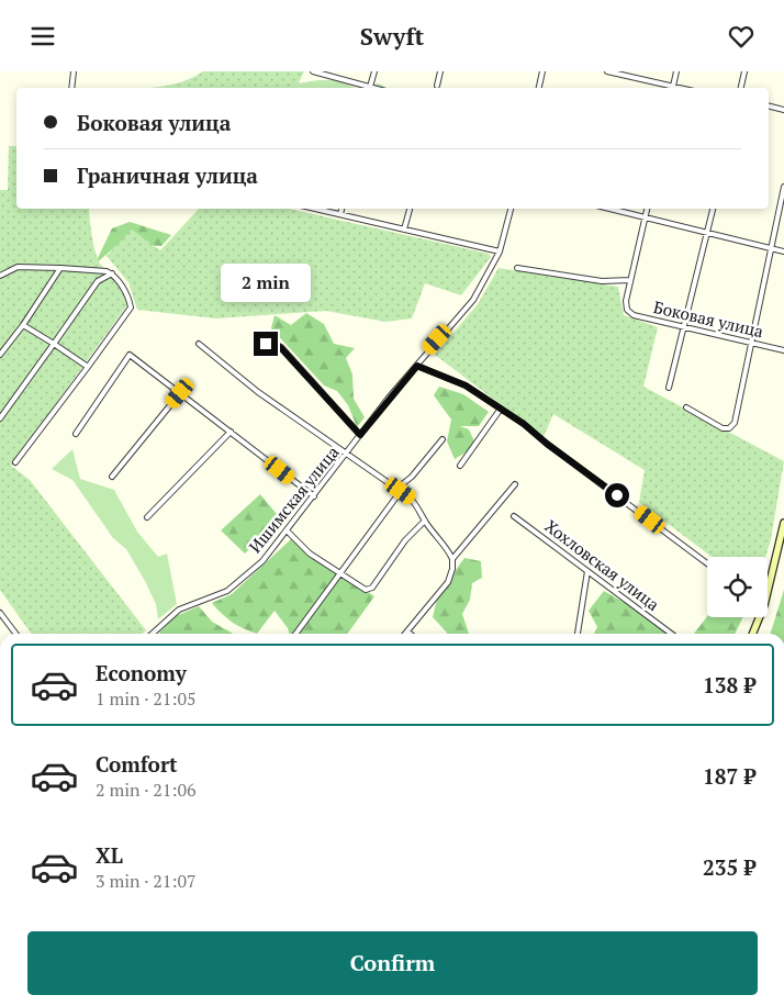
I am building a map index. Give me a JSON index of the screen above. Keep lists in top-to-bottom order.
{
  "streets": {
    "street": ["Боковая улица", "Ишимская улица", "Хохловская улица"]
  },
  "page": {
    "header": "Swyft",
    "banner": ["Боковая улица", "Граничная улица"],
    "bubble": "2 min",
    "list": [
      {
        "name": "Economy",
        "note": "1 min · 21:05",
        "value": "138 ₽"
      },
      {
        "name": "Comfort",
        "note": "2 min · 21:06",
        "value": "187 ₽"
      },
      {
        "name": "XL",
        "note": "3 min · 21:07",
        "value": "235 ₽"
      }
    ],
    "buttons": "Confirm"
  }
}
